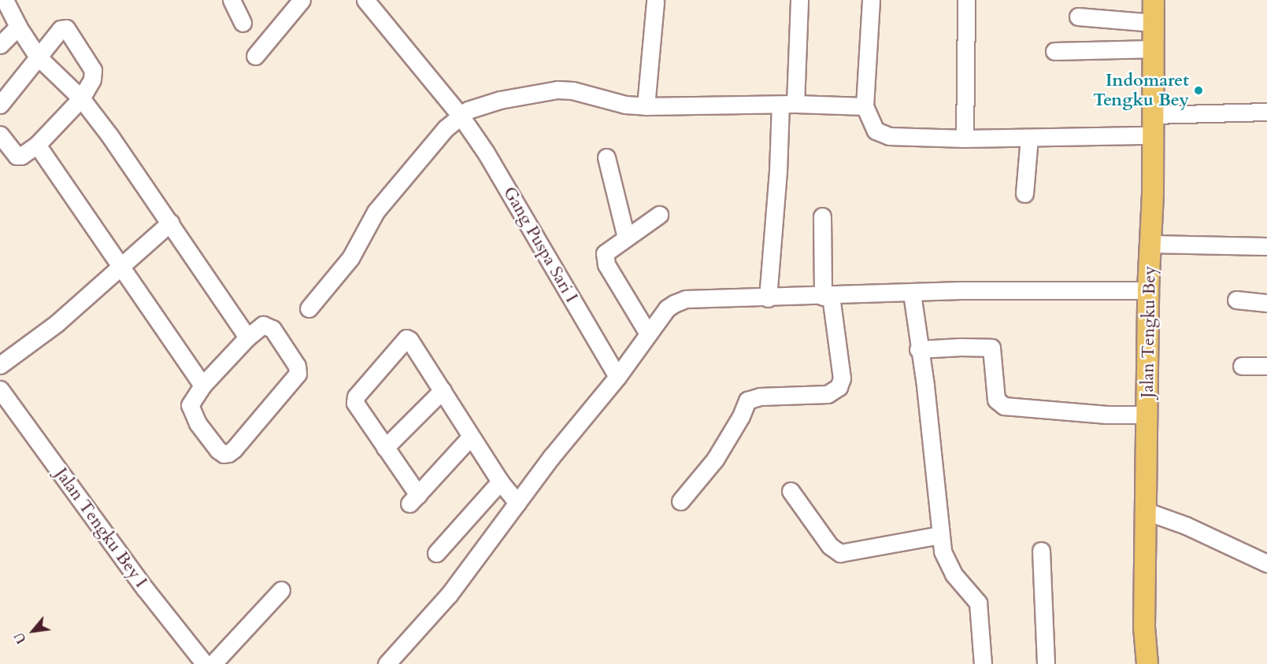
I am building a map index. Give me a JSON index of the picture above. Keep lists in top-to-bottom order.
{
  "streets": {
    "main road": ["Jalan Tengku Bey"],
    "street": ["Gang Puspa Sari I", "Jalan Tengku Bey I"]
  },
  "places": ["Indomaret Tengku Bey"],
  "north": "bottom left"
}
